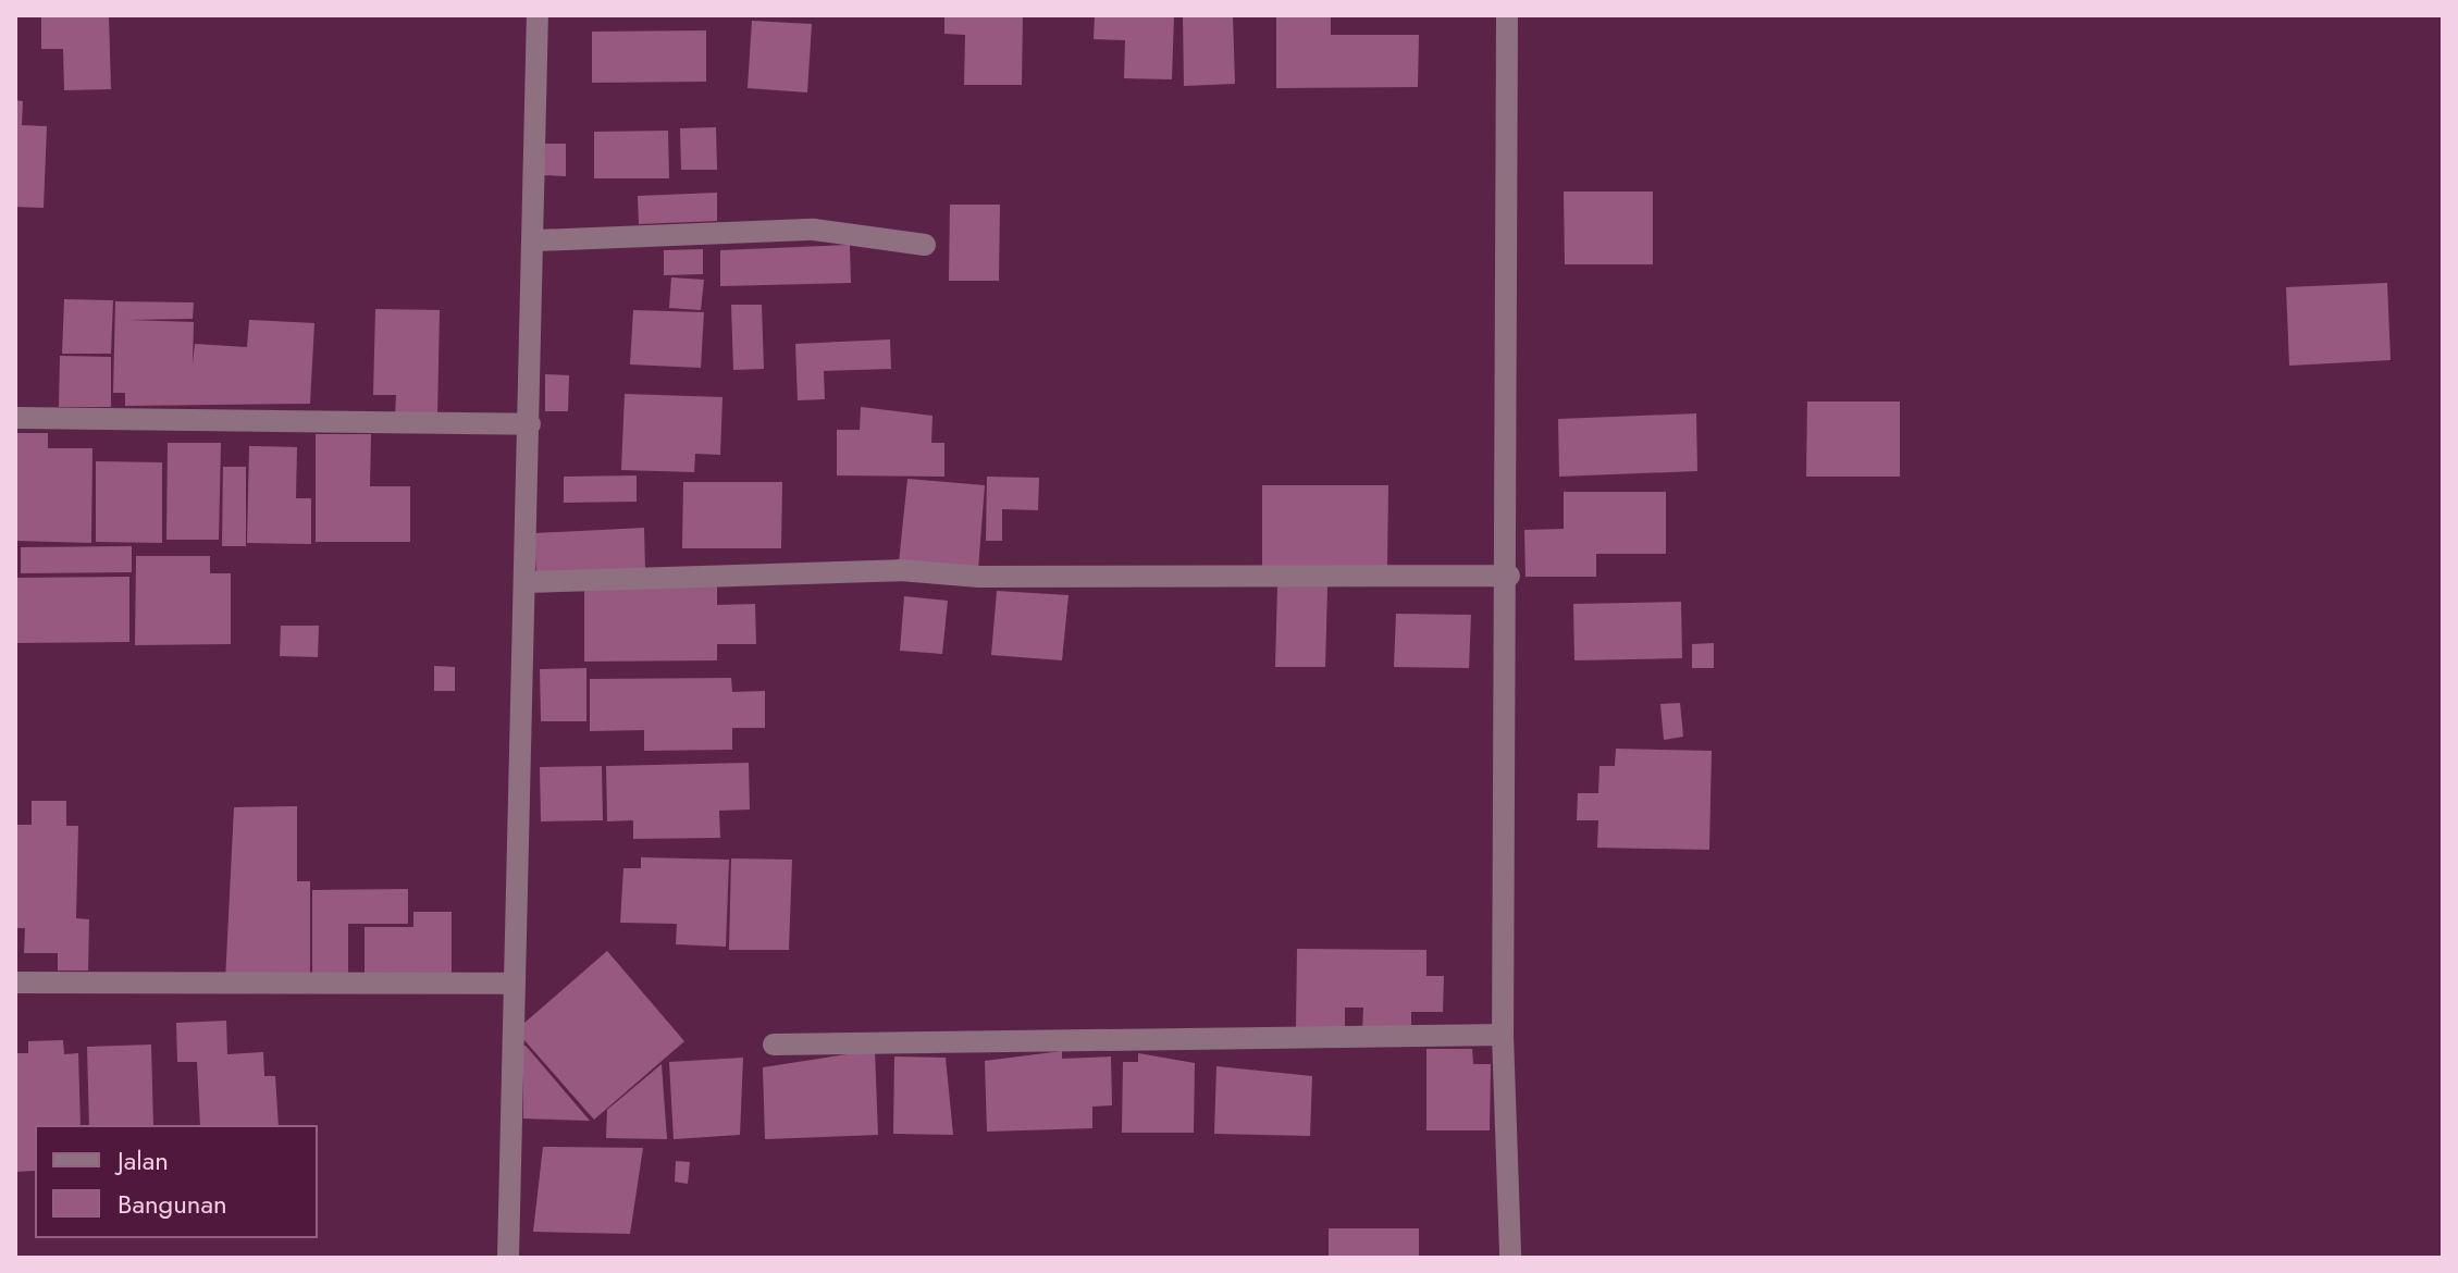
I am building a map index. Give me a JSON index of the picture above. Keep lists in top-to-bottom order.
{
  "legend": ["Jalan", "Bangunan"]
}
